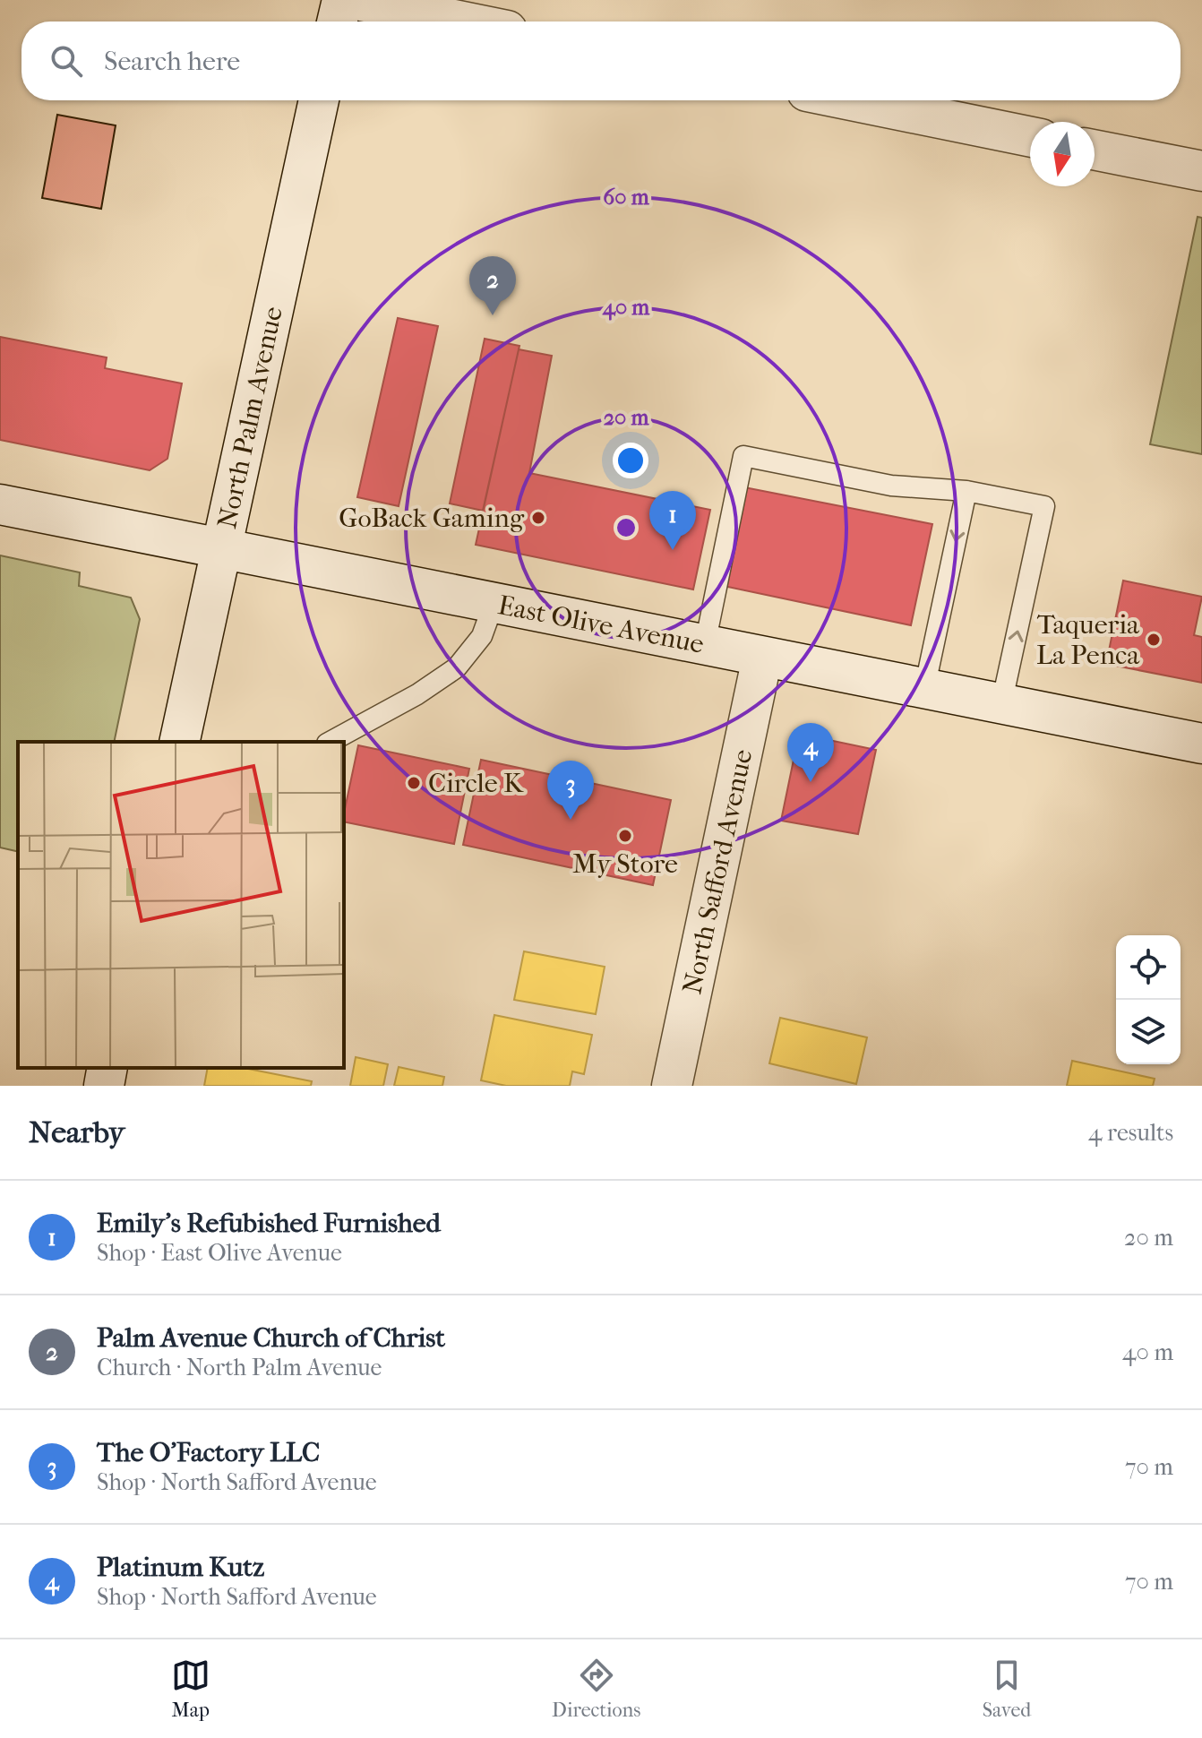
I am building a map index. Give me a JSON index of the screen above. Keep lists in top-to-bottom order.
{
  "streets": {
    "main road": ["North Palm Avenue", "East Olive Avenue", "North Safford Avenue"]
  },
  "crossings": [
    ["North Palm Avenue", "East Olive Avenue"],
    ["East Olive Avenue", "North Safford Avenue"]
  ],
  "places": [
    "GoBack Gaming",
    "Taqueria La Penca",
    "Circle K",
    "My Store"
  ],
  "north": "bottom",
  "page": {
    "search": "Search here",
    "pins": [
      "2",
      "1",
      "4",
      "3"
    ],
    "heading": ["Nearby", "4 results"],
    "list": [
      {
        "mark": "1",
        "name": "Emily's Refubished Furnished",
        "note": "Shop · East Olive Avenue",
        "value": "20 m"
      },
      {
        "mark": "2",
        "name": "Palm Avenue Church of Christ",
        "note": "Church · North Palm Avenue",
        "value": "40 m"
      },
      {
        "mark": "3",
        "name": "The O'Factory LLC",
        "note": "Shop · North Safford Avenue",
        "value": "70 m"
      },
      {
        "mark": "4",
        "name": "Platinum Kutz",
        "note": "Shop · North Safford Avenue",
        "value": "70 m"
      }
    ],
    "nav": ["Map", "Directions", "Saved"]
  },
  "rings": ["60 m", "40 m", "20 m"]
}
